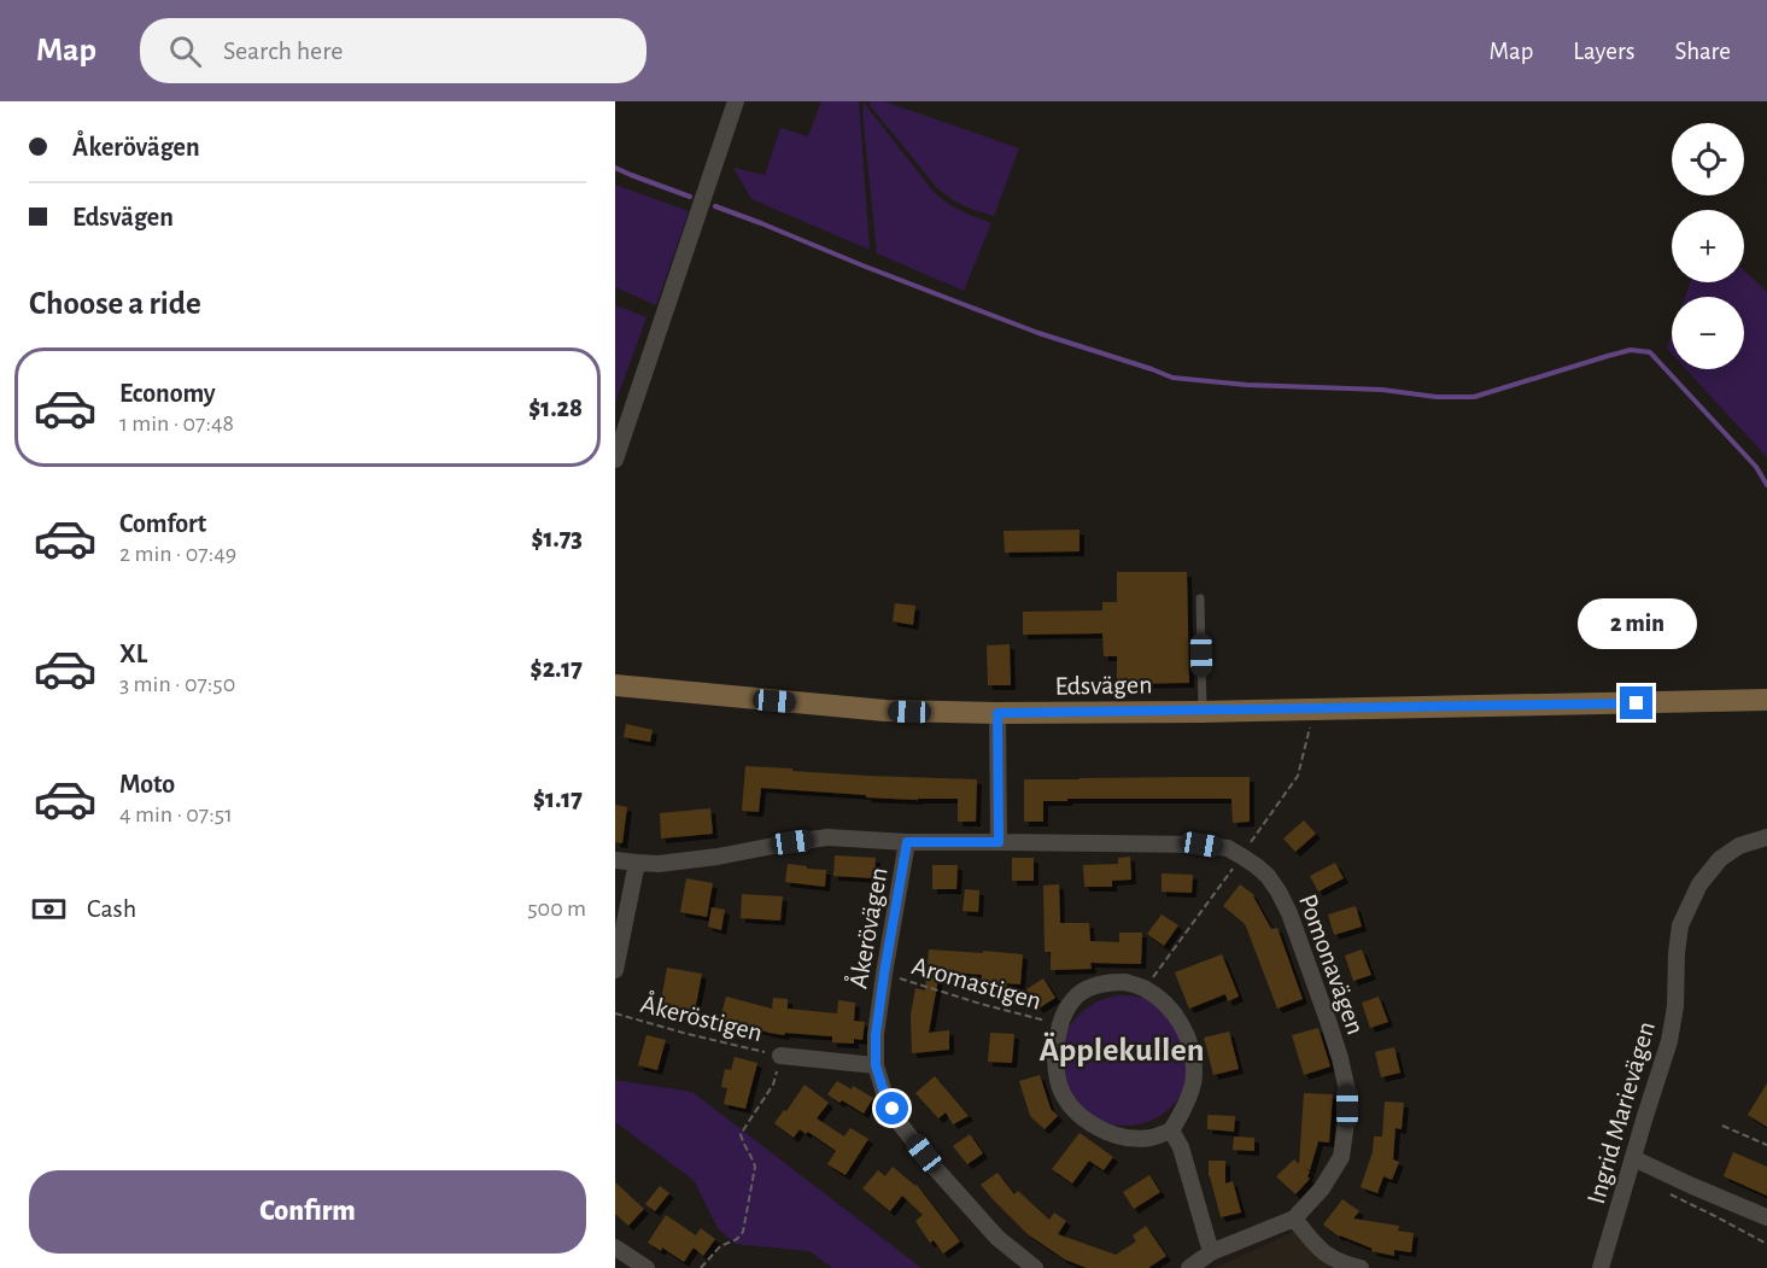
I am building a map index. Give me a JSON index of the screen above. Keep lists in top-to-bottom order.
{
  "streets": {
    "street": [
      "Edsvägen",
      "Åkerövägen",
      "Pomonavägen",
      "Ingrid Marievägen"
    ],
    "path": ["Aromastigen", "Åkeröstigen"]
  },
  "crossings": [
    ["Åkerövägen", "Pomonavägen"],
    ["Åkerövägen", "Aromastigen"]
  ],
  "districts": ["Äpplekullen"],
  "page": {
    "header": "Map",
    "search": "Search here",
    "nav": ["Map", "Layers", "Share"],
    "banner": ["Åkerövägen", "Edsvägen"],
    "map_buttons": ["+", "−"],
    "heading": "Choose a ride",
    "list": [
      {
        "name": "Economy",
        "note": "1 min · 07:48",
        "value": "$1.28"
      },
      {
        "name": "Comfort",
        "note": "2 min · 07:49",
        "value": "$1.73"
      },
      {
        "name": "XL",
        "note": "3 min · 07:50",
        "value": "$2.17"
      },
      {
        "name": "Moto",
        "note": "4 min · 07:51",
        "value": "$1.17"
      }
    ],
    "bubble": "2 min",
    "pay": ["Cash", "500 m"],
    "buttons": "Confirm"
  }
}
